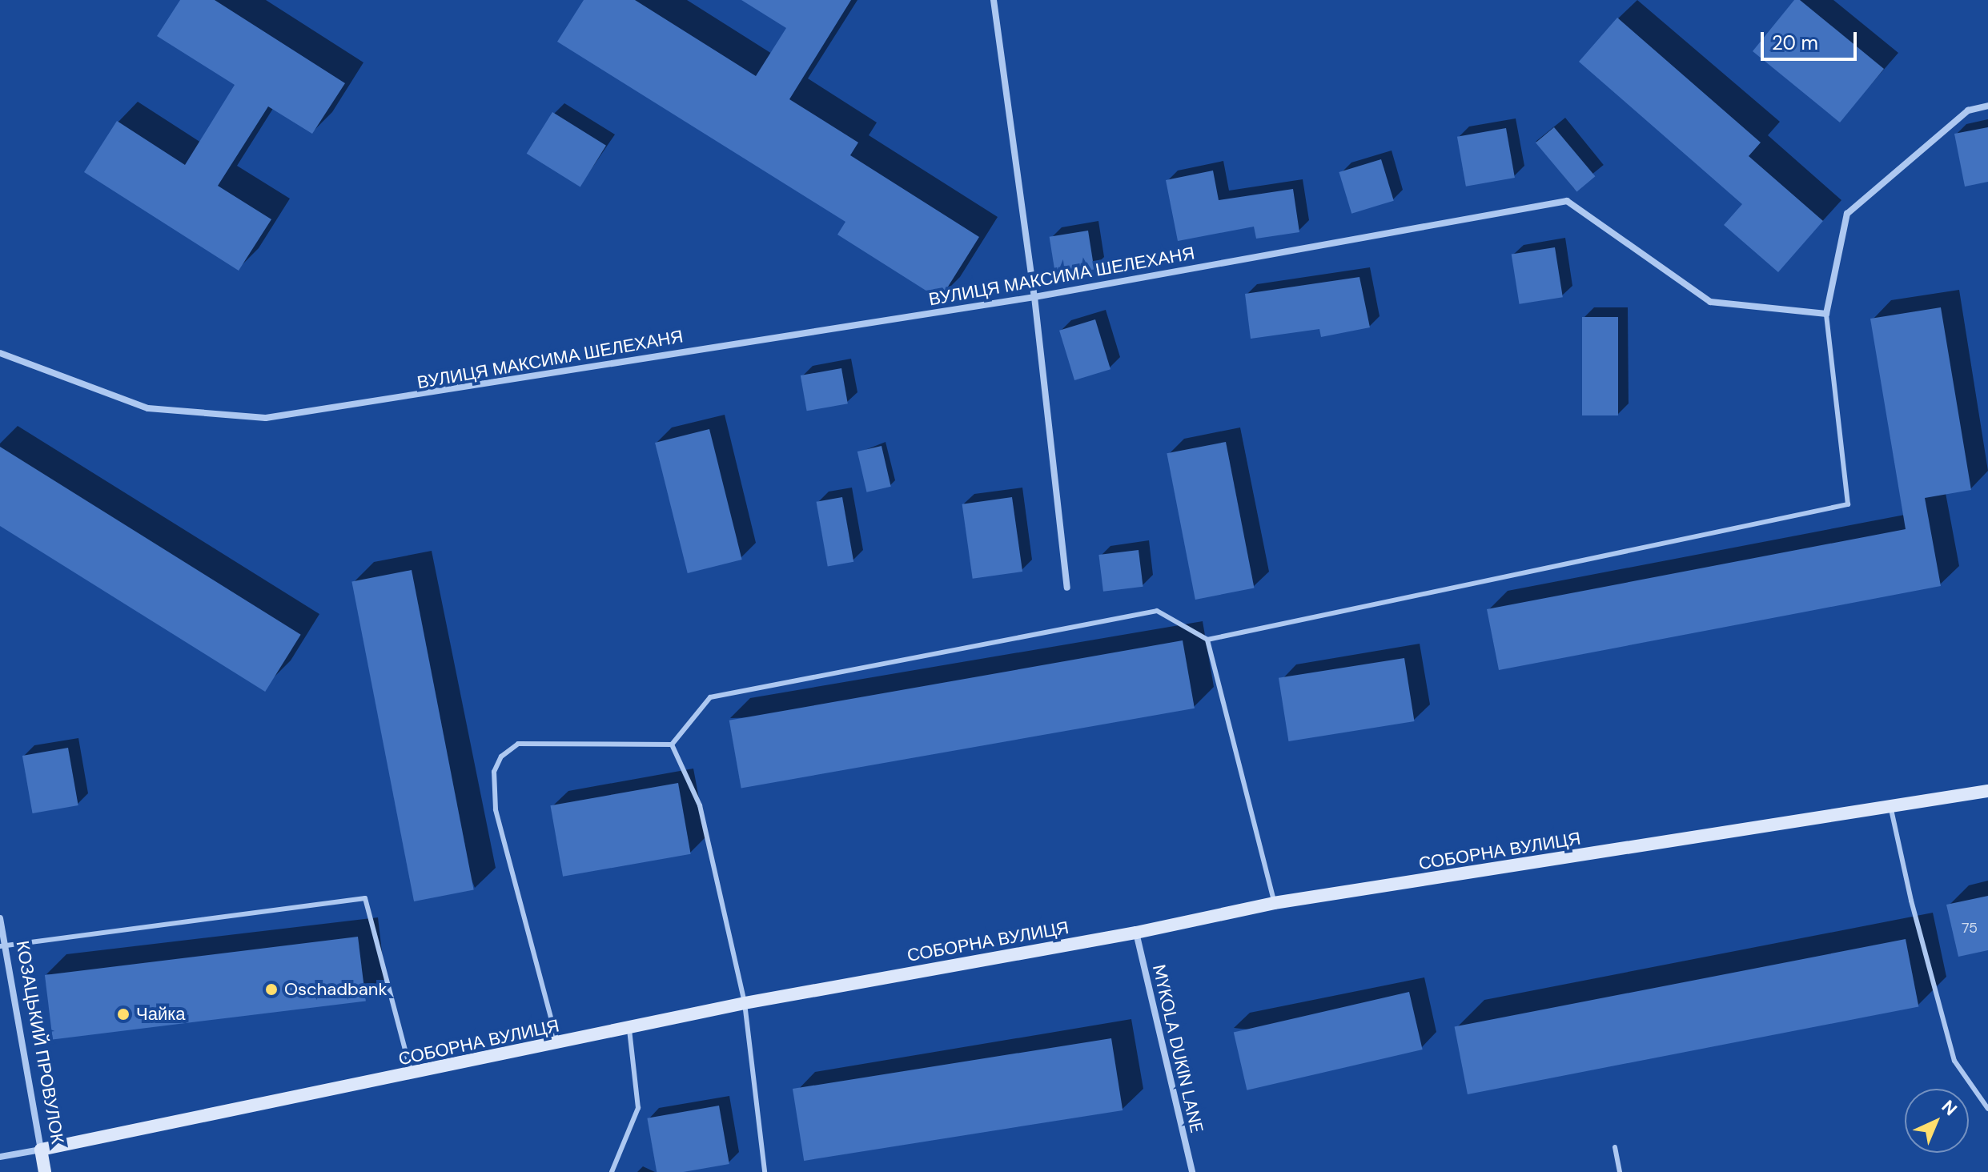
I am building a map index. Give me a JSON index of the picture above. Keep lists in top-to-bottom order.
{
  "streets": {
    "street": [
      "ВУЛИЦЯ МАКСИМА ШЕЛЕХАНЯ",
      "СОБОРНА ВУЛИЦЯ",
      "КОЗАЦЬКИЙ ПРОВУЛОК",
      "MYKOLA DUKIN LANE"
    ]
  },
  "crossings": [
    ["СОБОРНА ВУЛИЦЯ", "КОЗАЦЬКИЙ ПРОВУЛОК"],
    ["СОБОРНА ВУЛИЦЯ", "MYKOLA DUKIN LANE"]
  ],
  "places": ["Oschadbank", "Чайка"],
  "house_numbers": ["75"],
  "scale_bar": "20 m",
  "north": "top right"
}
